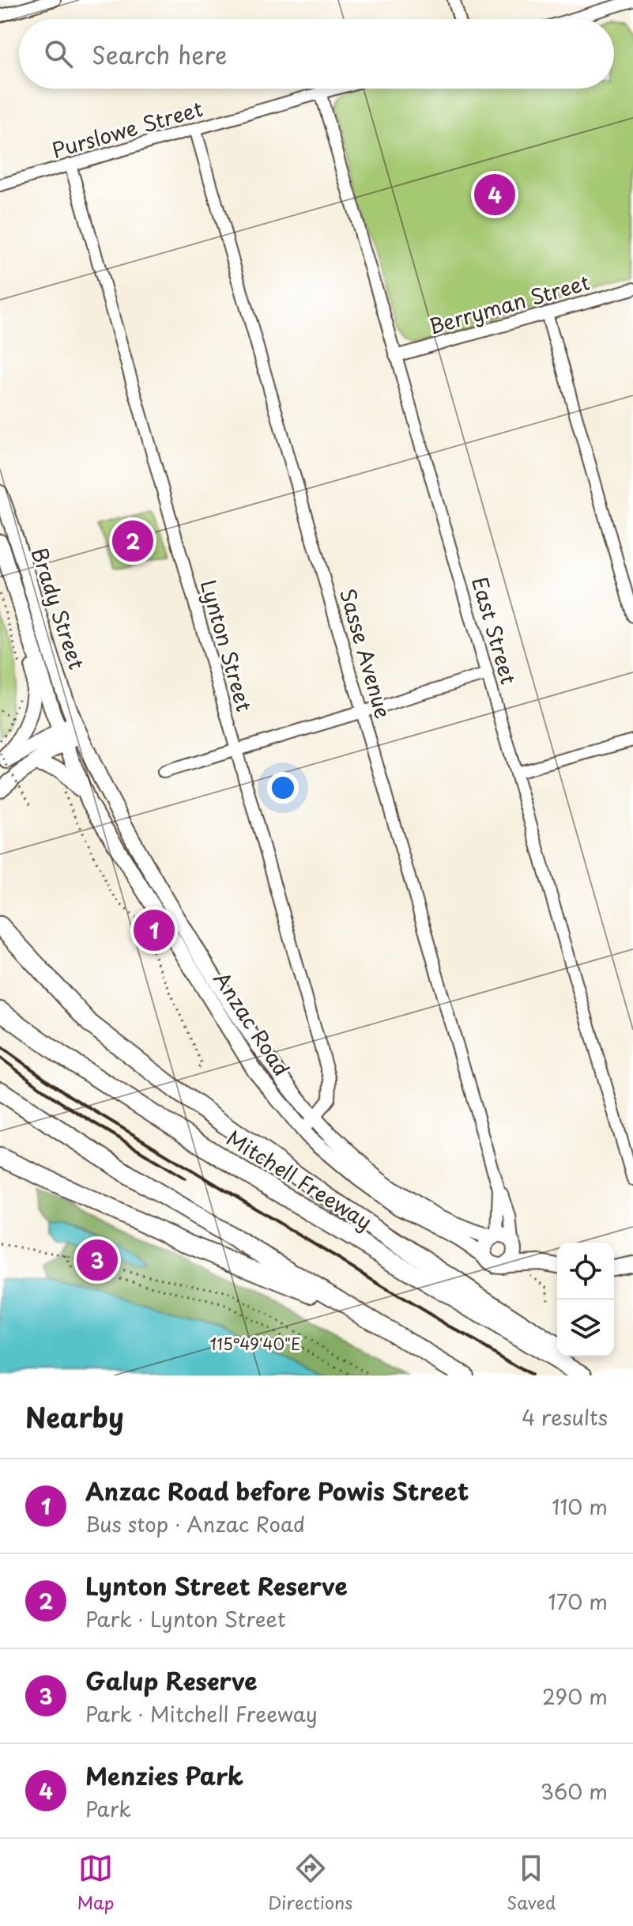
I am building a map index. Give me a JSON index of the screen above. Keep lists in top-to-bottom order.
{
  "streets": {
    "highway": ["Mitchell Freeway"],
    "main road": ["Brady Street", "Anzac Road"],
    "street": [
      "Purslowe Street",
      "Berryman Street",
      "East Street",
      "Lynton Street",
      "Sasse Avenue"
    ]
  },
  "crossings": [
    ["Purslowe Street", "East Street"],
    ["Purslowe Street", "Lynton Street"],
    ["Purslowe Street", "Sasse Avenue"],
    ["Berryman Street", "East Street"],
    ["Brady Street", "Anzac Road"],
    ["Lynton Street", "Anzac Road"],
    ["Sasse Avenue", "Anzac Road"]
  ],
  "page": {
    "search": "Search here",
    "pins": [
      "4",
      "2",
      "1",
      "3"
    ],
    "heading": ["Nearby", "4 results"],
    "list": [
      {
        "mark": "1",
        "name": "Anzac Road before Powis Street",
        "note": "Bus stop · Anzac Road",
        "value": "110 m"
      },
      {
        "mark": "2",
        "name": "Lynton Street Reserve",
        "note": "Park · Lynton Street",
        "value": "170 m"
      },
      {
        "mark": "3",
        "name": "Galup Reserve",
        "note": "Park · Mitchell Freeway",
        "value": "290 m"
      },
      {
        "mark": "4",
        "name": "Menzies Park",
        "note": "Park",
        "value": "360 m"
      }
    ],
    "nav": ["Map", "Directions", "Saved"]
  },
  "coordinates": ["115°49'40\"E"]
}
